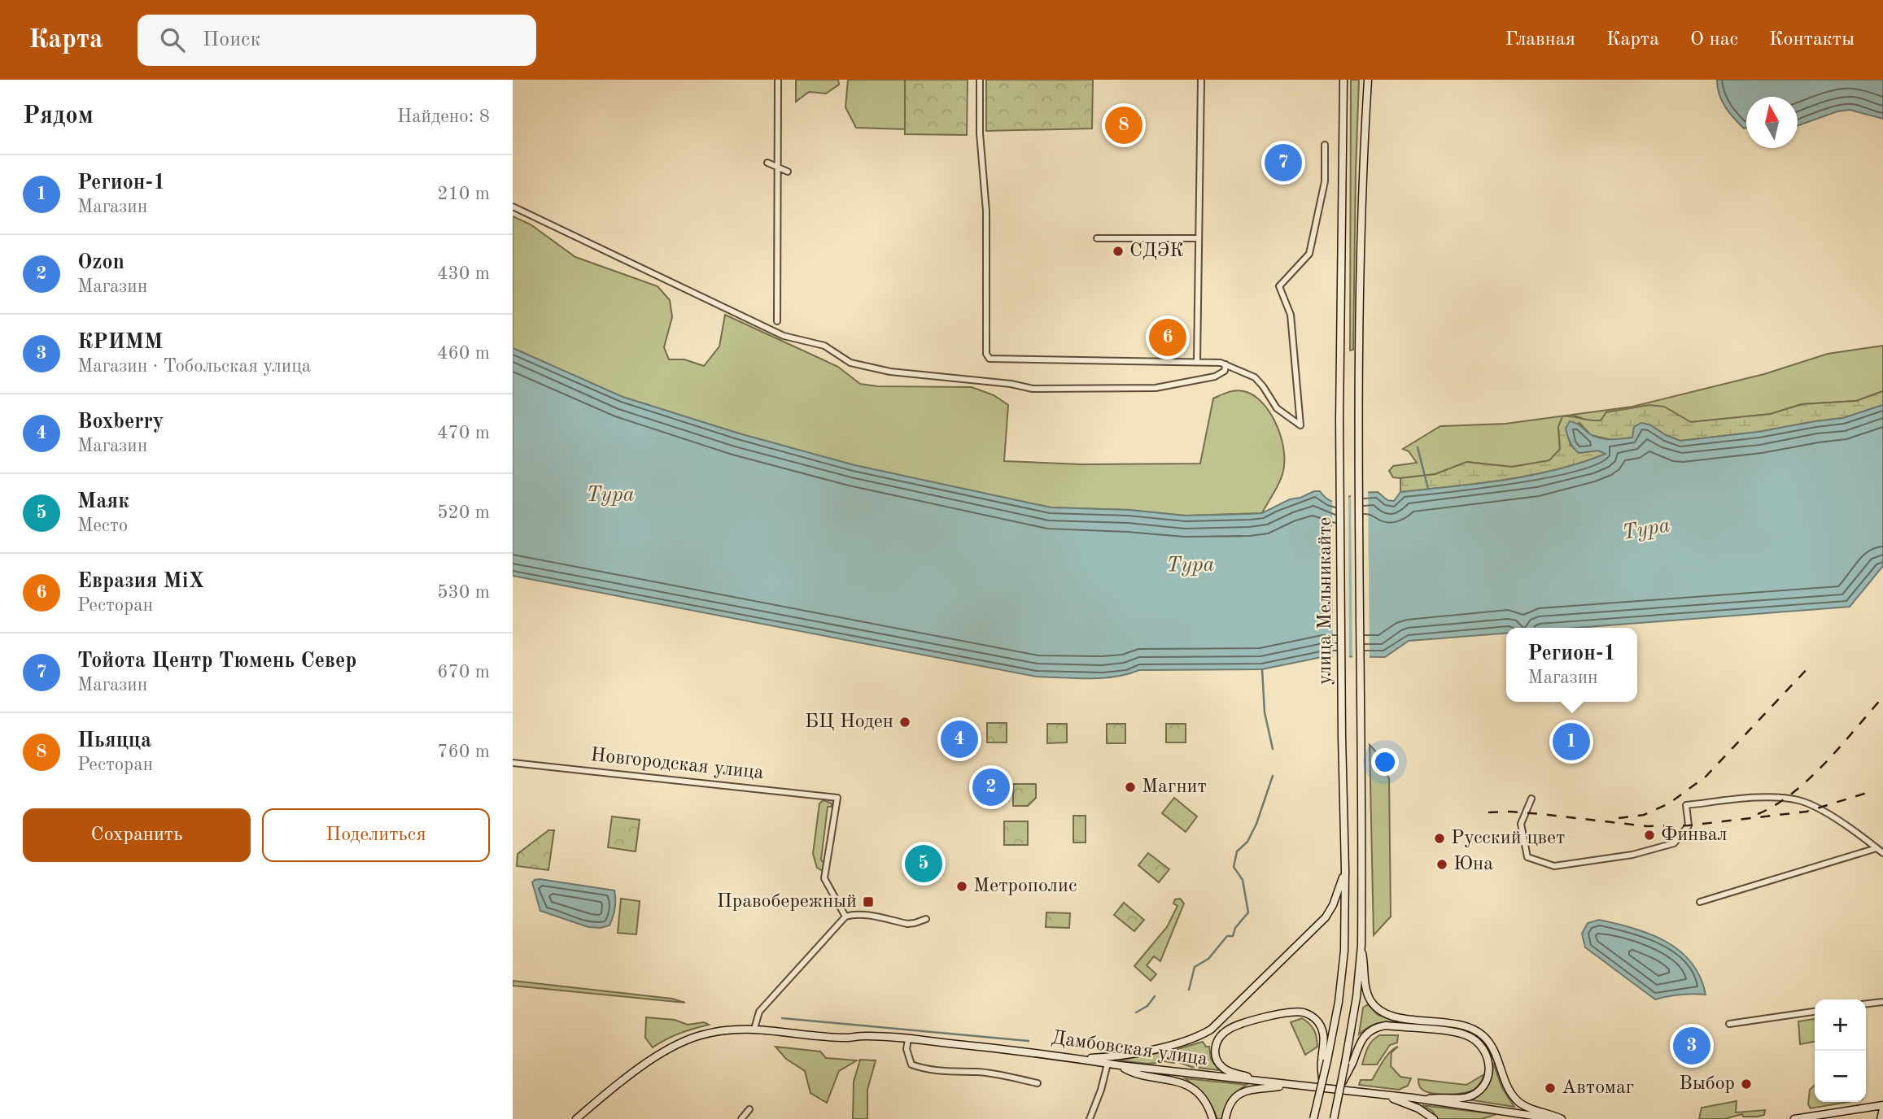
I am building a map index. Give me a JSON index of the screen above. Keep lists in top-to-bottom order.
{
  "streets": {
    "main road": ["улица Мельникайте", "Дамбовская улица"],
    "street": ["Новгородская улица"]
  },
  "water": ["Тура"],
  "places": {
    "other": [
      "СДЭК",
      "БЦ Ноден",
      "Магнит",
      "Финвал",
      "Русский цвет",
      "Юна",
      "Метрополис",
      "Выбор",
      "Автомаг"
    ],
    "transit": ["Правобережный"]
  },
  "north": "top",
  "page": {
    "header": "Карта",
    "search": "Поиск",
    "nav": [
      "Главная",
      "Карта",
      "О нас",
      "Контакты"
    ],
    "heading": ["Рядом", "Найдено: 8"],
    "pins": [
      "8",
      "7",
      "6",
      "4",
      "1",
      "2",
      "5",
      "3"
    ],
    "list": [
      {
        "mark": "1",
        "name": "Регион-1",
        "note": "Магазин",
        "value": "210 m"
      },
      {
        "mark": "2",
        "name": "Ozon",
        "note": "Магазин",
        "value": "430 m"
      },
      {
        "mark": "3",
        "name": "КРИММ",
        "note": "Магазин · Тобольская улица",
        "value": "460 m"
      },
      {
        "mark": "4",
        "name": "Boxberry",
        "note": "Магазин",
        "value": "470 m"
      },
      {
        "mark": "5",
        "name": "Маяк",
        "note": "Место",
        "value": "520 m"
      },
      {
        "mark": "6",
        "name": "Евразия MiX",
        "note": "Ресторан",
        "value": "530 m"
      },
      {
        "mark": "7",
        "name": "Тойота Центр Тюмень Север",
        "note": "Магазин",
        "value": "670 m"
      },
      {
        "mark": "8",
        "name": "Пьяцца",
        "note": "Ресторан",
        "value": "760 m"
      }
    ],
    "popup": ["Регион-1", "Магазин"],
    "buttons": ["Сохранить", "Поделиться"],
    "map_buttons": ["+", "−"]
  }
}
